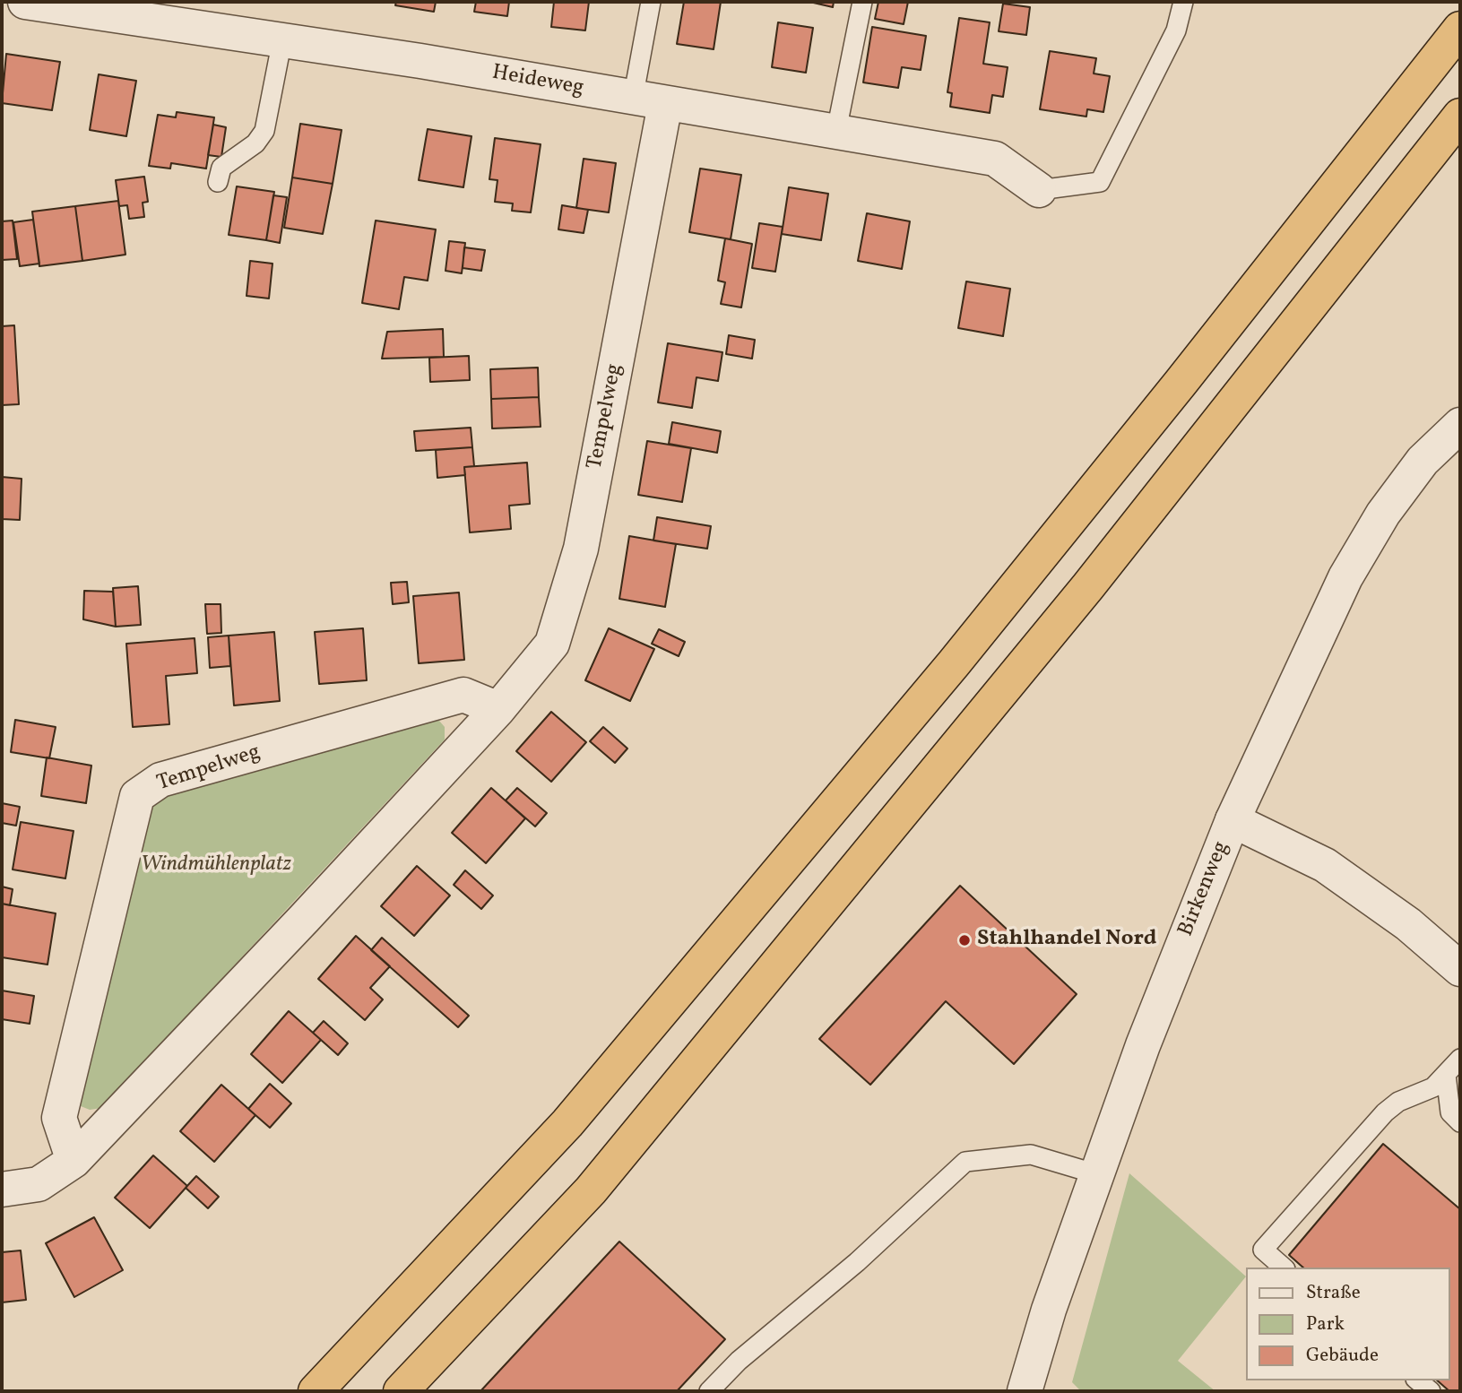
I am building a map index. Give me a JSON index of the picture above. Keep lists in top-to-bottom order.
{
  "streets": {
    "street": ["Heideweg", "Tempelweg", "Birkenweg"]
  },
  "crossings": [
    ["Heideweg", "Tempelweg"]
  ],
  "parks": ["Windmühlenplatz"],
  "places": ["Stahlhandel Nord"],
  "legend": ["Straße", "Park", "Gebäude"]
}
